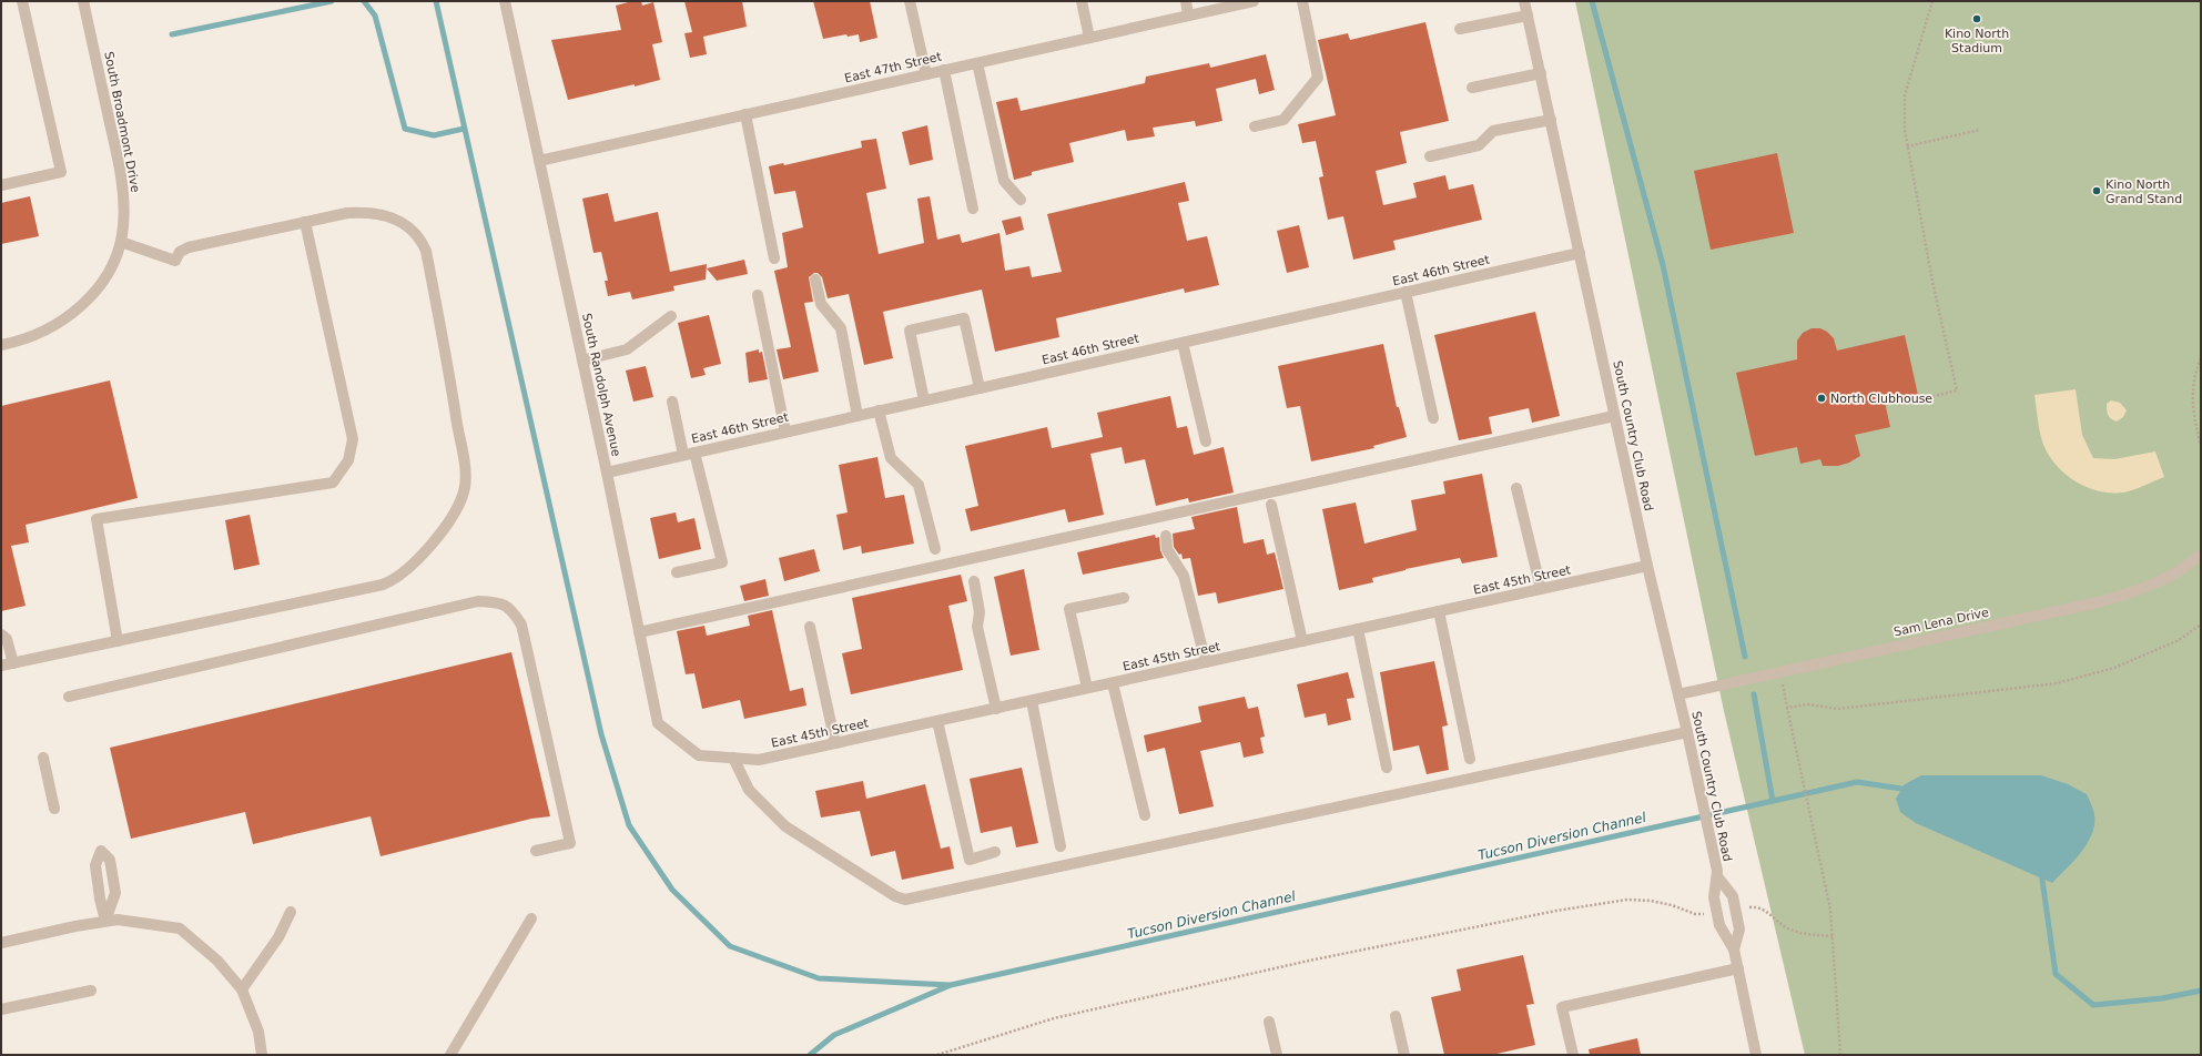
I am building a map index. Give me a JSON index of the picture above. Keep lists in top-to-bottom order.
{
  "streets": {
    "street": [
      "East 47th Street",
      "South Broadmont Drive",
      "East 46th Street",
      "South Randolph Avenue",
      "South Country Club Road",
      "East 45th Street",
      "Sam Lena Drive"
    ]
  },
  "crossings": [
    ["East 47th Street", "South Randolph Avenue"],
    ["East 46th Street", "South Randolph Avenue"],
    ["East 46th Street", "South Country Club Road"],
    ["South Randolph Avenue", "East 45th Street"],
    ["South Country Club Road", "East 45th Street"],
    ["South Country Club Road", "Sam Lena Drive"]
  ],
  "water": ["Tucson Diversion Channel"],
  "places": ["Kino North Stadium", "Kino North Grand Stand", "North Clubhouse"]
}
